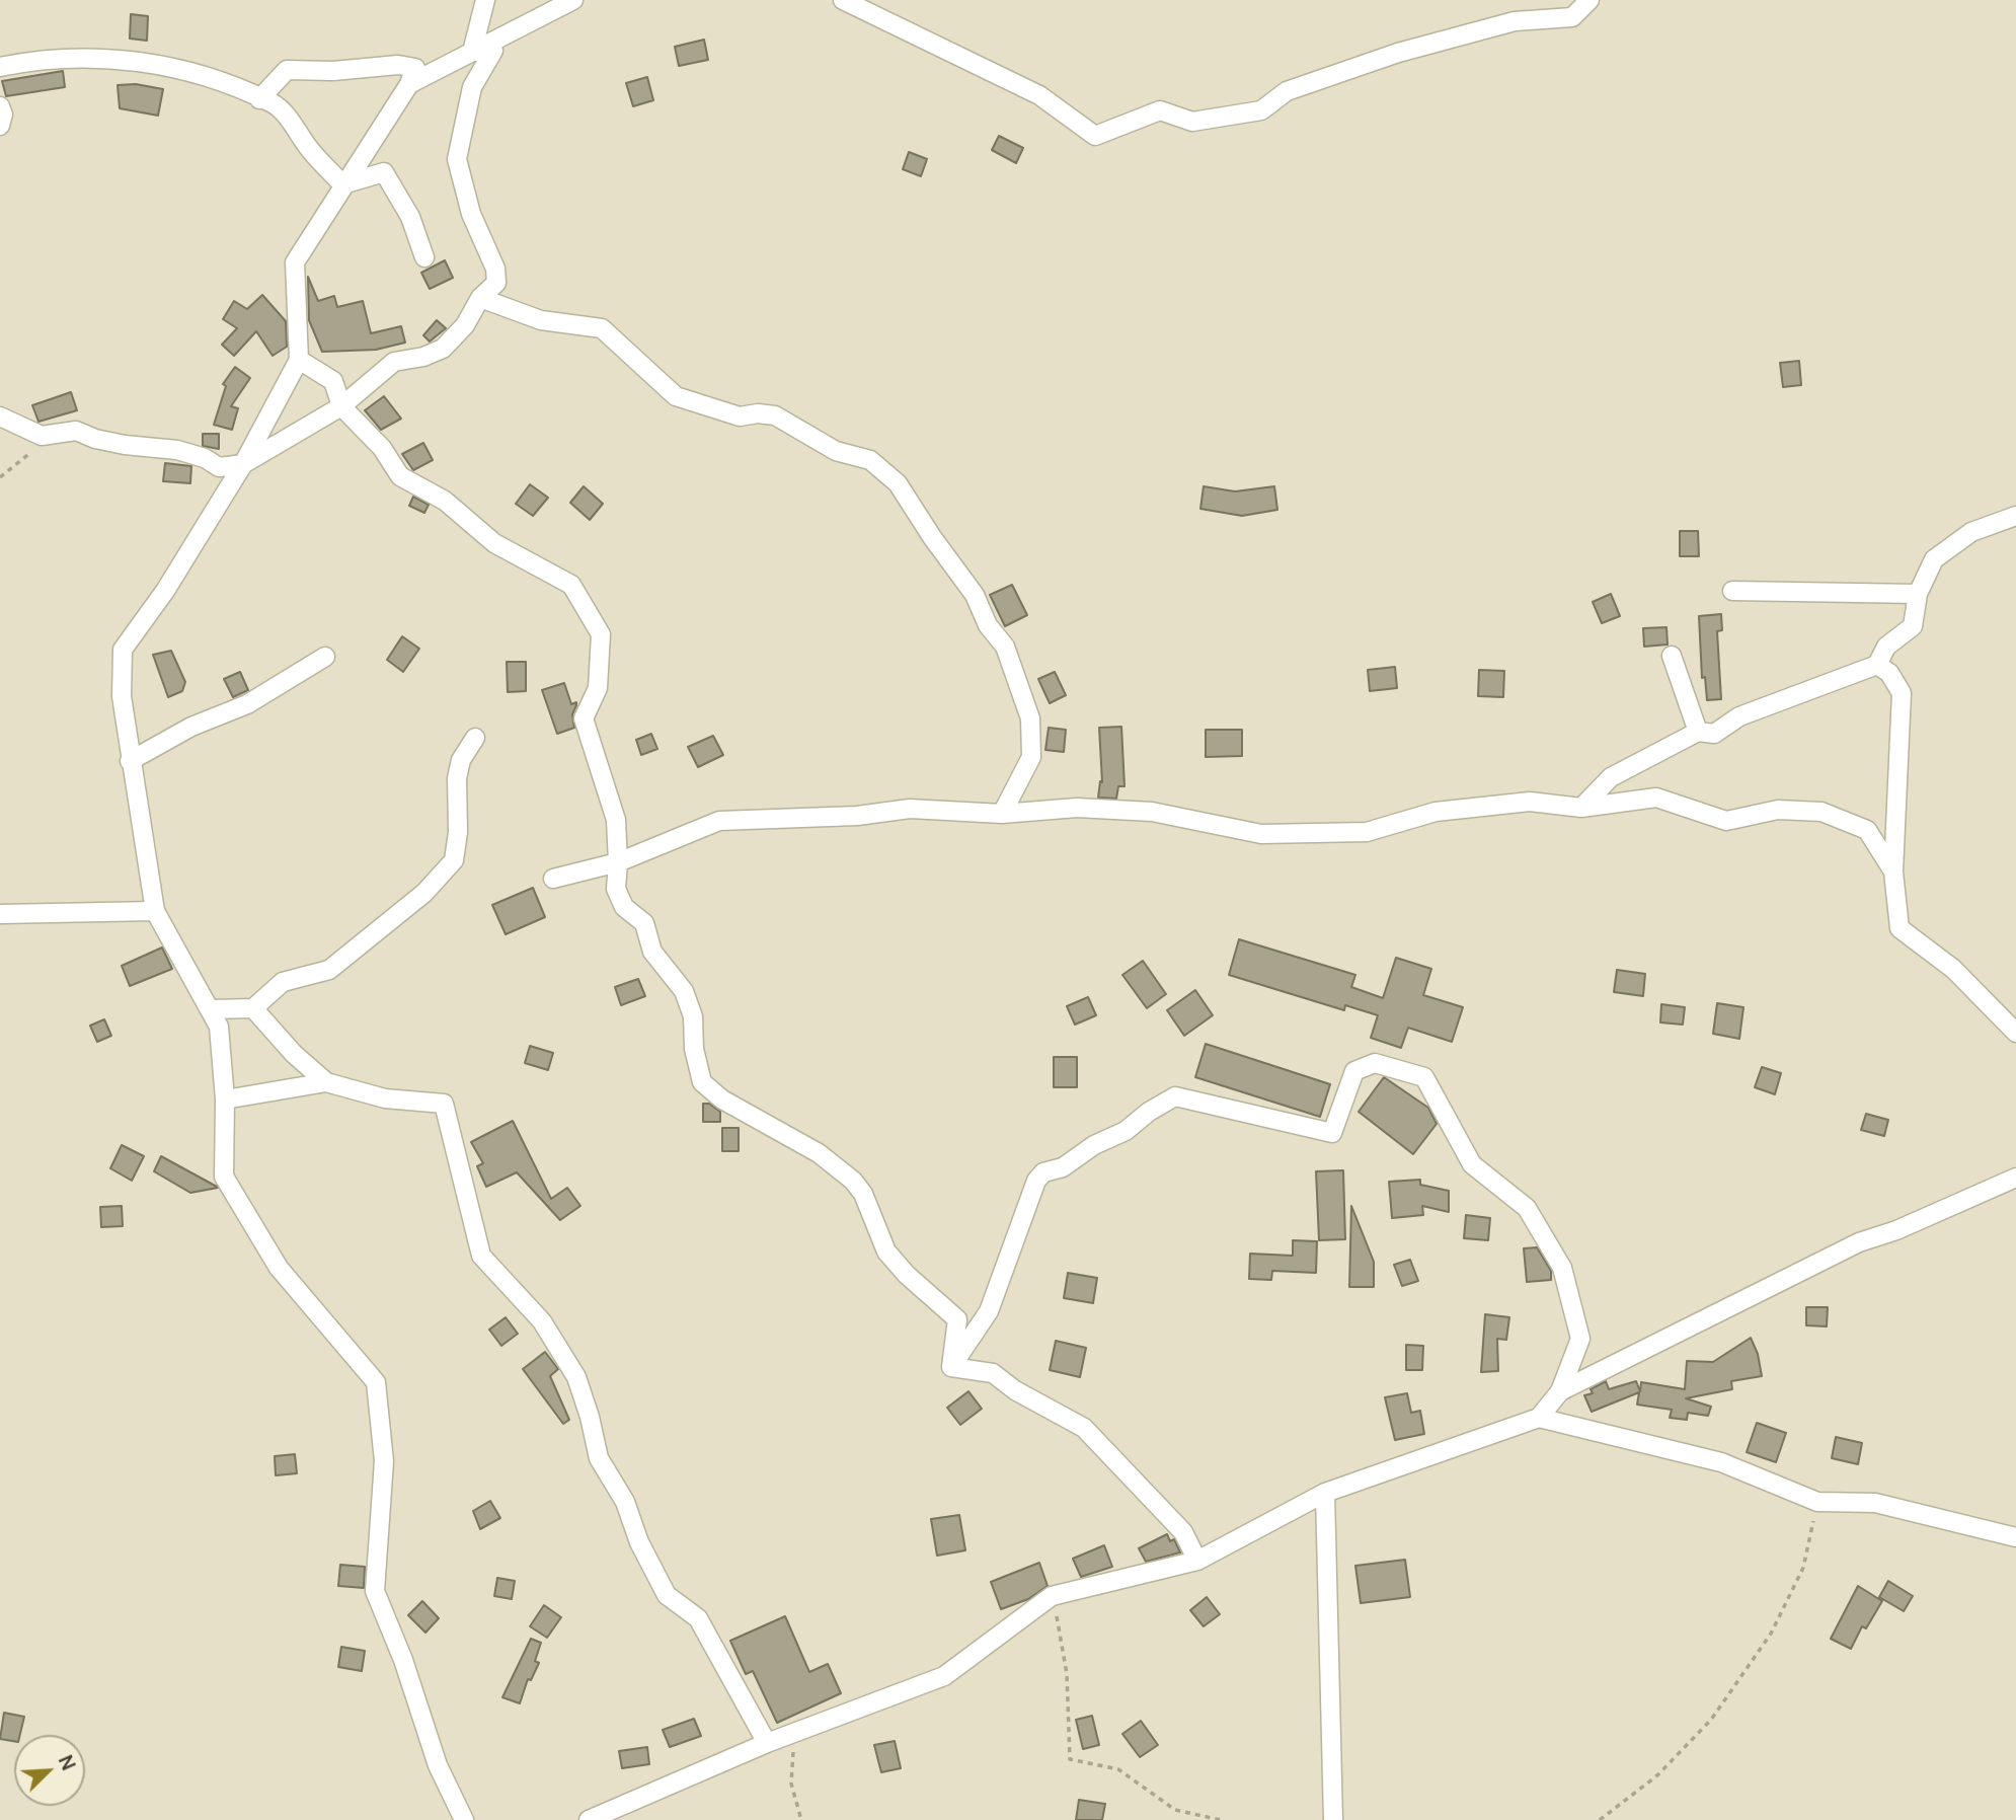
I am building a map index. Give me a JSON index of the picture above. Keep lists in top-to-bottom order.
{
  "north": "top right"
}
